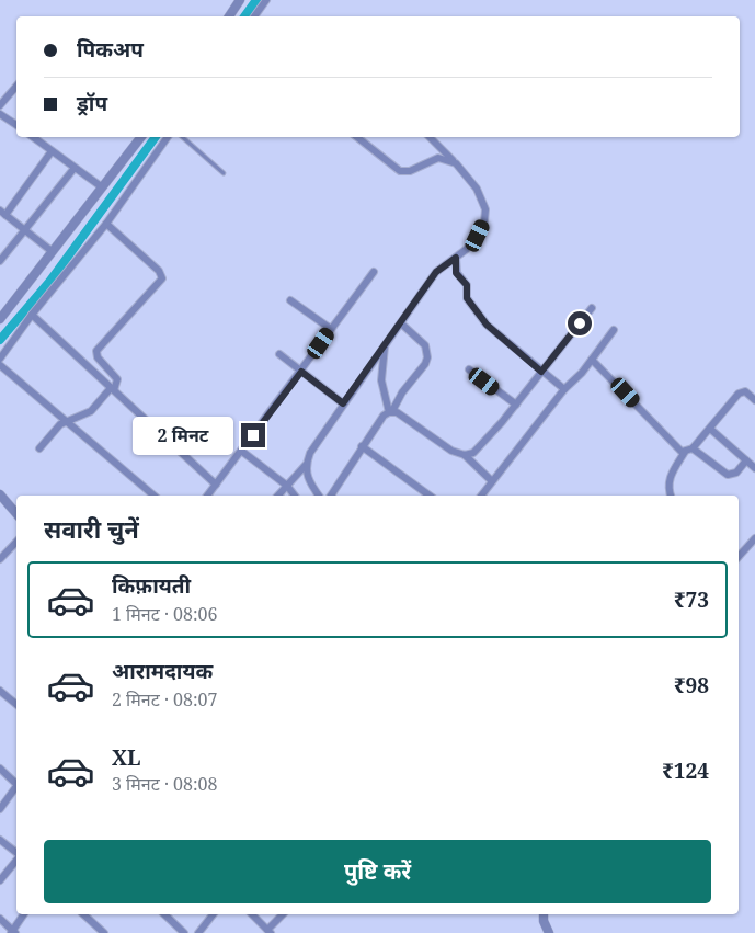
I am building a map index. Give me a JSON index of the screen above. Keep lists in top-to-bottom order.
{
  "page": {
    "banner": ["पिकअप", "ड्रॉप"],
    "bubble": "2 मिनट",
    "heading": "सवारी चुनें",
    "list": [
      {
        "name": "किफ़ायती",
        "note": "1 मिनट · 08:06",
        "value": "₹73"
      },
      {
        "name": "आरामदायक",
        "note": "2 मिनट · 08:07",
        "value": "₹98"
      },
      {
        "name": "XL",
        "note": "3 मिनट · 08:08",
        "value": "₹124"
      }
    ],
    "buttons": "पुष्टि करें"
  }
}
